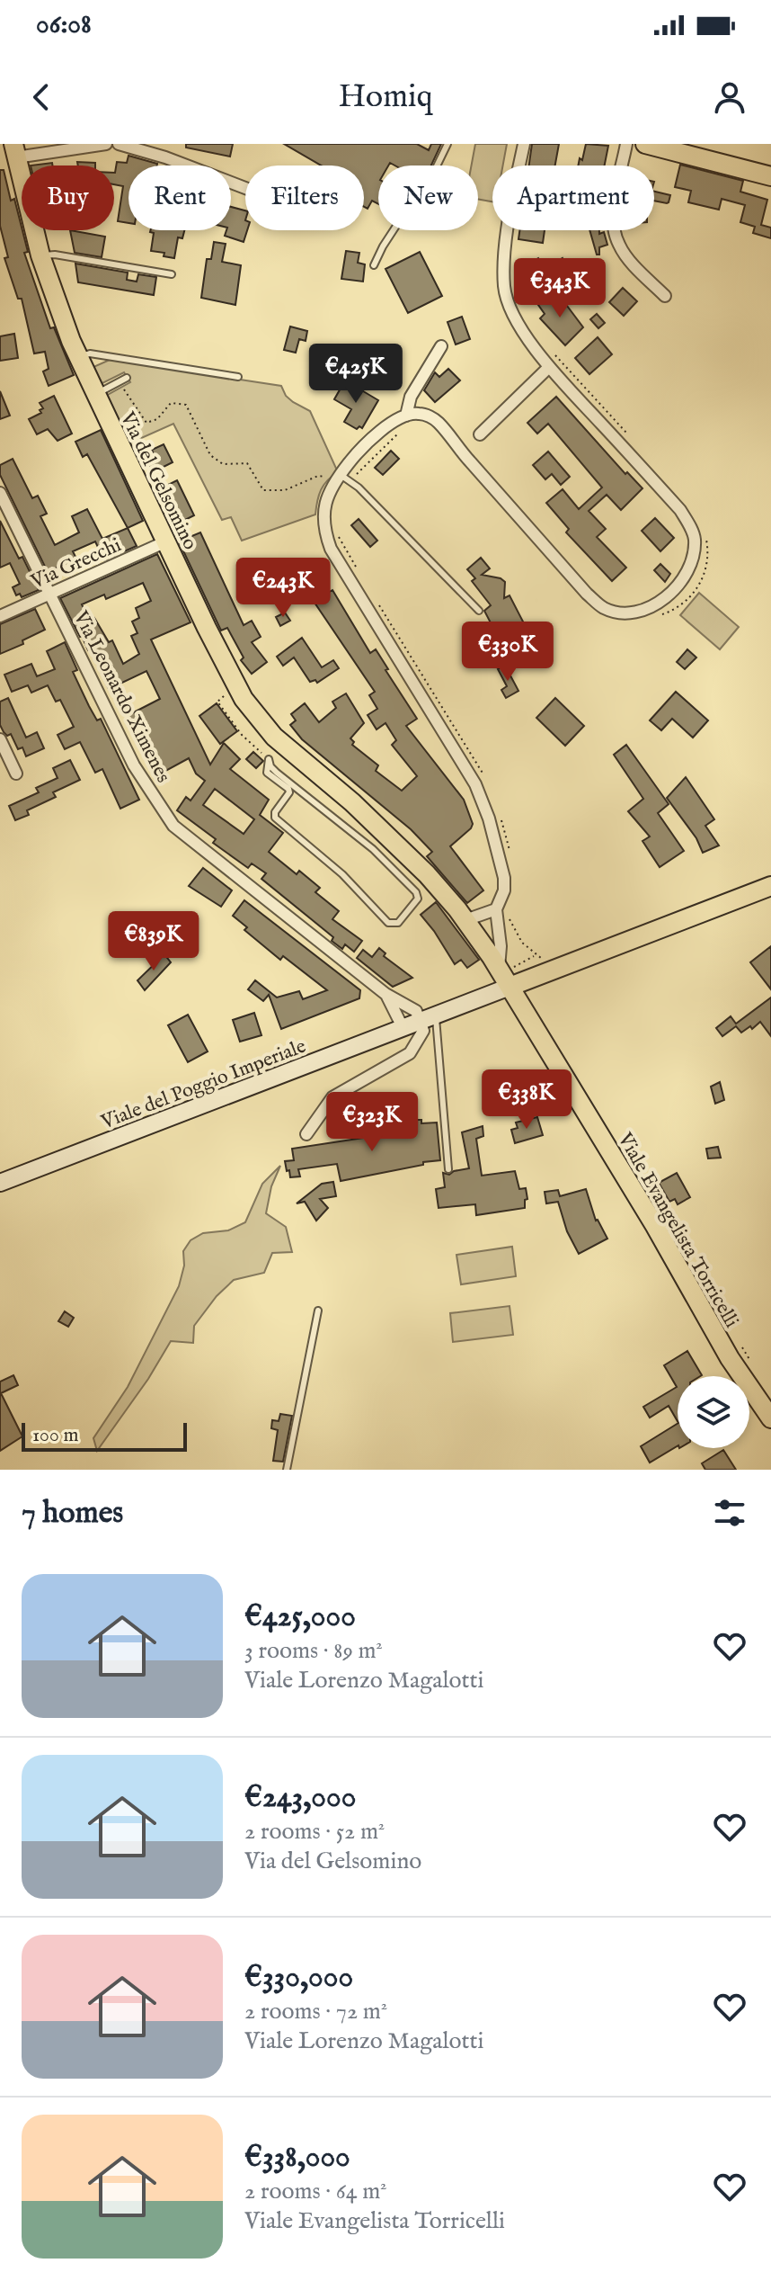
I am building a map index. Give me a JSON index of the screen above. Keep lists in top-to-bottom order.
{
  "streets": {
    "main road": ["Via del Gelsomino", "Viale del Poggio Imperiale", "Viale Evangelista Torricelli"],
    "street": ["Via Grecchi", "Via Leonardo Ximenes"]
  },
  "crossings": [
    ["Via del Gelsomino", "Via Grecchi"],
    ["Via del Gelsomino", "Viale del Poggio Imperiale"],
    ["Via del Gelsomino", "Viale Evangelista Torricelli"],
    ["Via Grecchi", "Via Leonardo Ximenes"],
    ["Via Leonardo Ximenes", "Viale del Poggio Imperiale"],
    ["Viale del Poggio Imperiale", "Viale Evangelista Torricelli"]
  ],
  "scale_bar": "100 m",
  "page": {
    "status": "06:08",
    "header": "Homiq",
    "chip": [
      "Buy",
      "Rent",
      "Filters",
      "New",
      "Apartment"
    ],
    "price": [
      "€343K",
      "€425K",
      "€243K",
      "€330K",
      "€839K",
      "€338K",
      "€323K"
    ],
    "scale": "100 m",
    "heading": "7 homes",
    "list": [
      {
        "name": "€425,000",
        "note": "3 rooms · 89 m² · Viale Lorenzo Magalotti"
      },
      {
        "name": "€243,000",
        "note": "2 rooms · 52 m² · Via del Gelsomino"
      },
      {
        "name": "€330,000",
        "note": "2 rooms · 72 m² · Viale Lorenzo Magalotti"
      },
      {
        "name": "€338,000",
        "note": "2 rooms · 64 m² · Viale Evangelista Torricelli"
      }
    ]
  }
}
